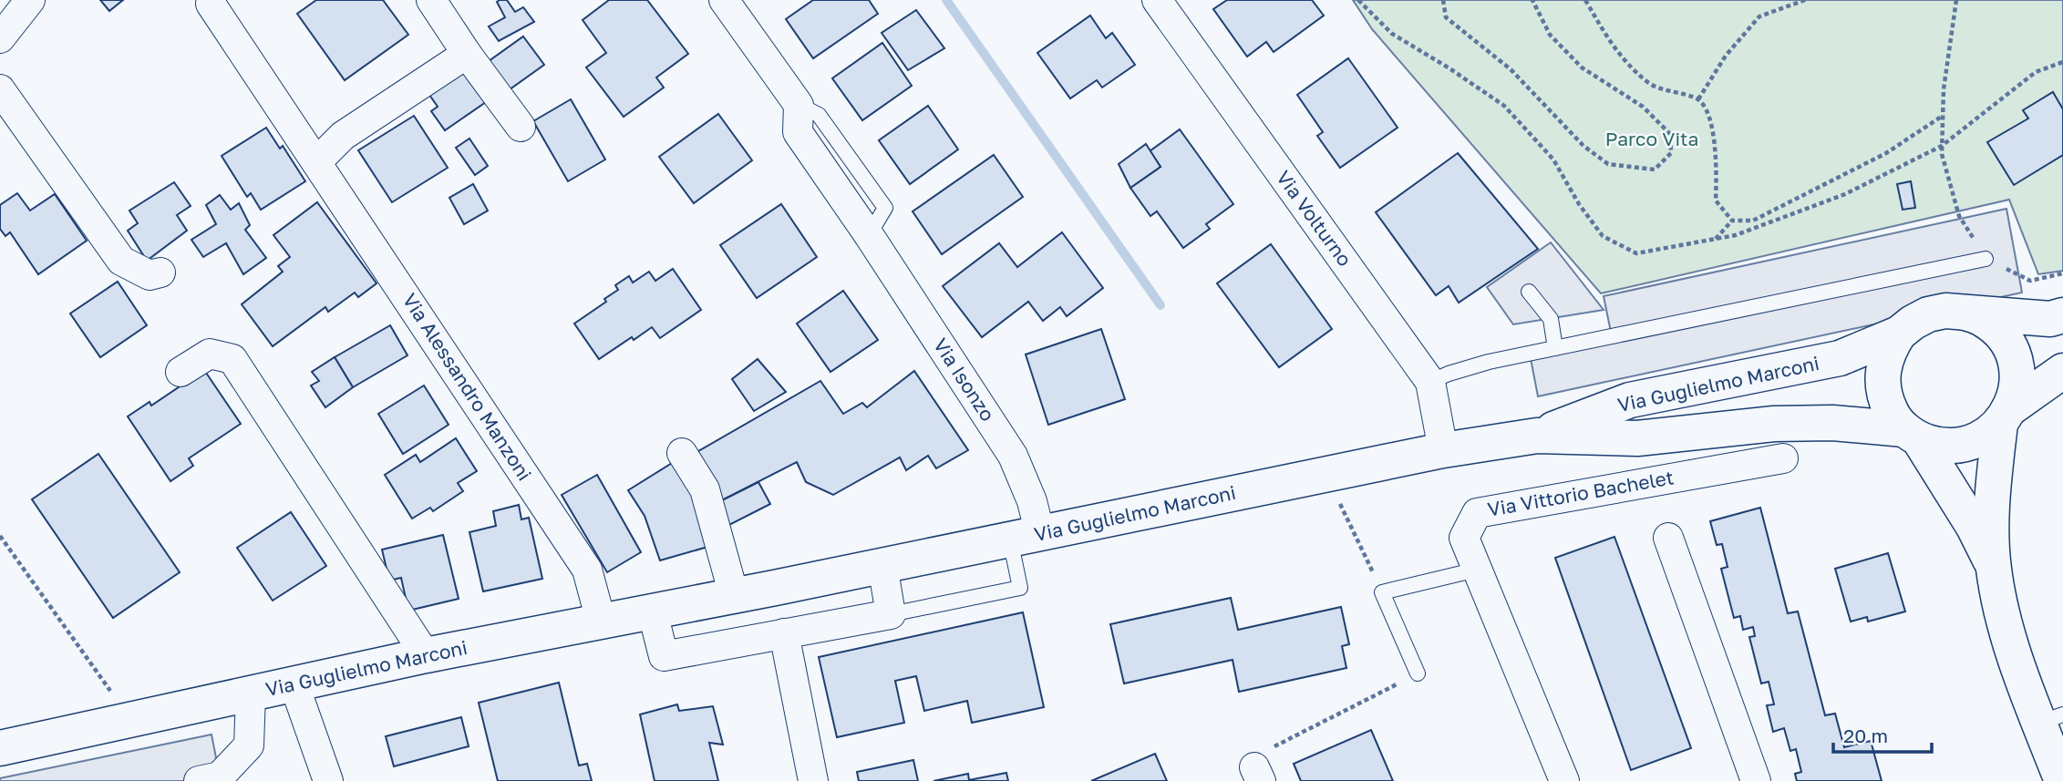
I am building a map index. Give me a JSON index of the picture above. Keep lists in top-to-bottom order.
{
  "streets": {
    "main road": ["Via Guglielmo Marconi"],
    "street": [
      "Via Volturno",
      "Via Isonzo",
      "Via Alessandro Manzoni",
      "Via Vittorio Bachelet"
    ]
  },
  "crossings": [
    ["Via Volturno", "Via Guglielmo Marconi"],
    ["Via Isonzo", "Via Guglielmo Marconi"],
    ["Via Guglielmo Marconi", "Via Alessandro Manzoni"]
  ],
  "parks": ["Parco Vita"],
  "scale_bar": "20 m"
}
